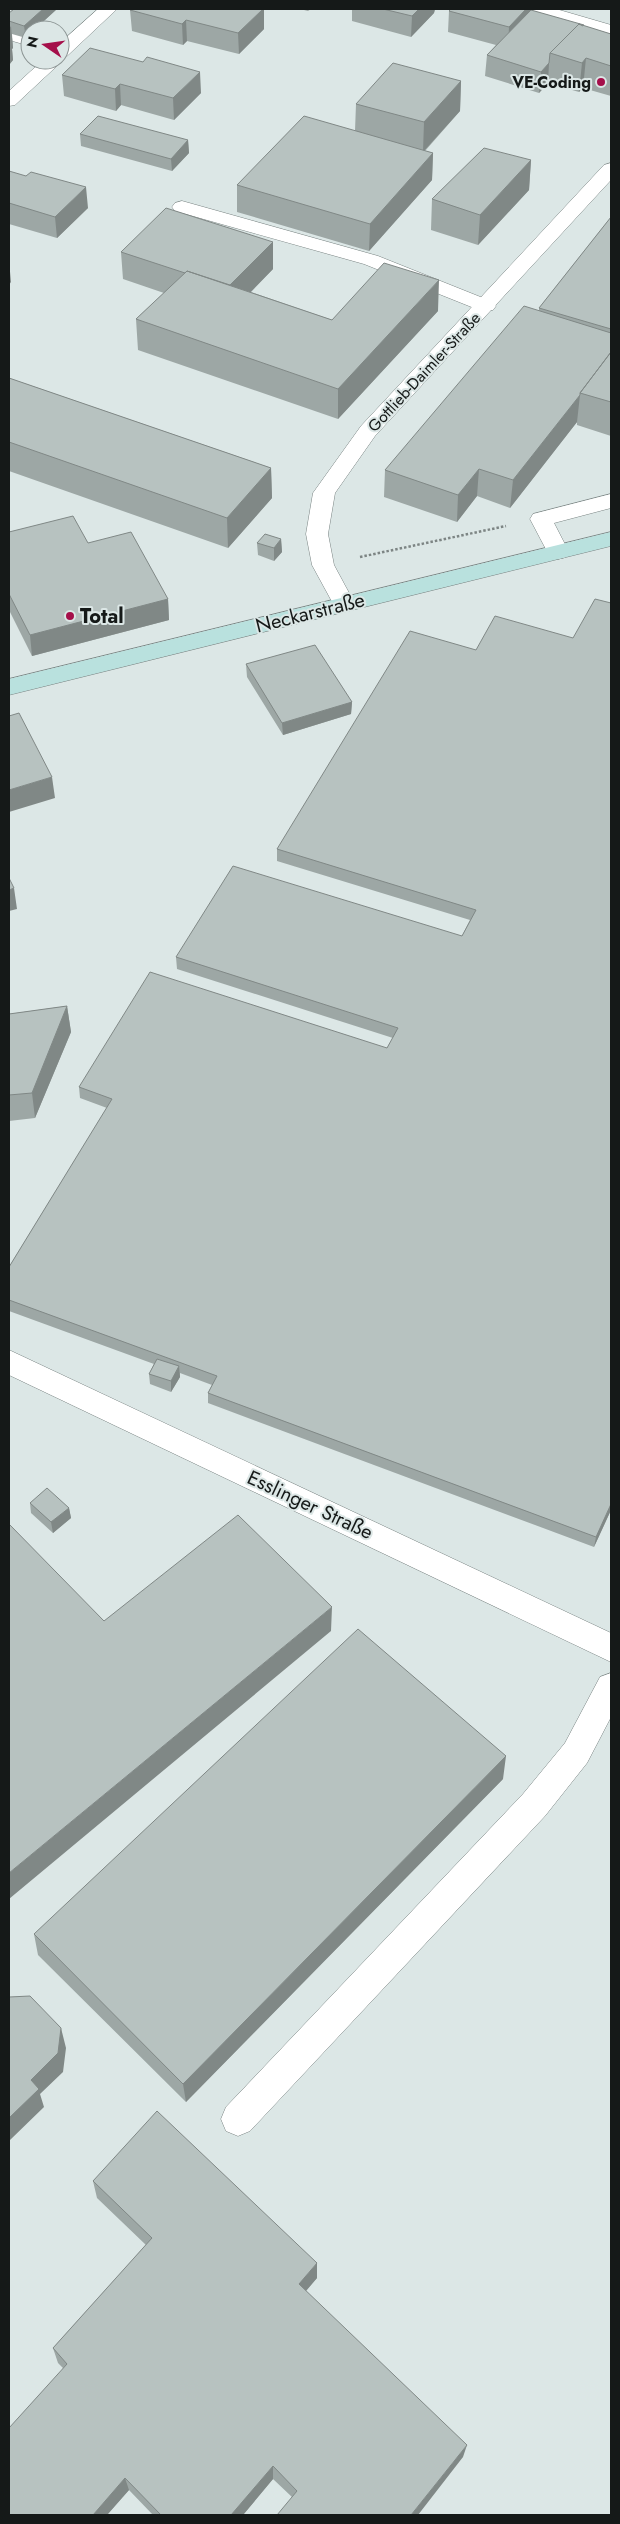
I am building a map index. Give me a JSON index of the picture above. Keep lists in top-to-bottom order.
{
  "streets": {
    "main road": ["Neckarstraße"],
    "street": ["Gottlieb-Daimler-Straße", "Esslinger Straße"]
  },
  "crossings": [
    ["Gottlieb-Daimler-Straße", "Neckarstraße"]
  ],
  "places": ["VE-Coding", "Total"],
  "north": "left"
}
